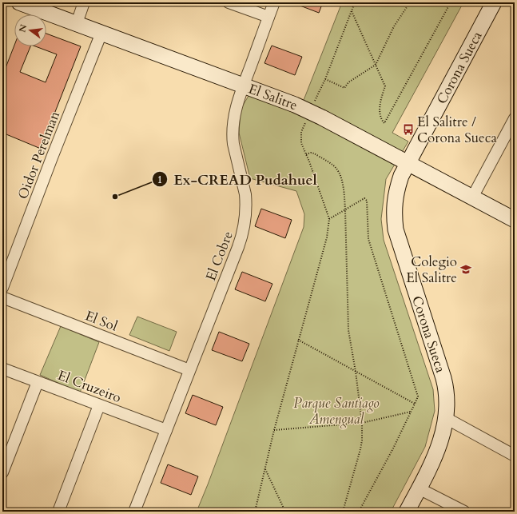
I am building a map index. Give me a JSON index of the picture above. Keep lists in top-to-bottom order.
{
  "streets": {
    "street": [
      "Corona Sueca",
      "El Salitre",
      "Oidor Perelman",
      "El Cobre",
      "El Sol",
      "El Cruzeiro"
    ]
  },
  "crossings": [
    ["Corona Sueca", "El Salitre"],
    ["El Salitre", "Oidor Perelman"],
    ["El Salitre", "El Cobre"],
    ["El Cobre", "El Sol"],
    ["El Cobre", "El Cruzeiro"]
  ],
  "parks": ["Parque Santiago Amengual"],
  "places": {
    "bus stop": ["El Salitre / Corona Sueca"],
    "other": ["Ex-CREAD Pudahuel"],
    "school or university": ["Colegio El Salitre"]
  },
  "north": "left"
}
